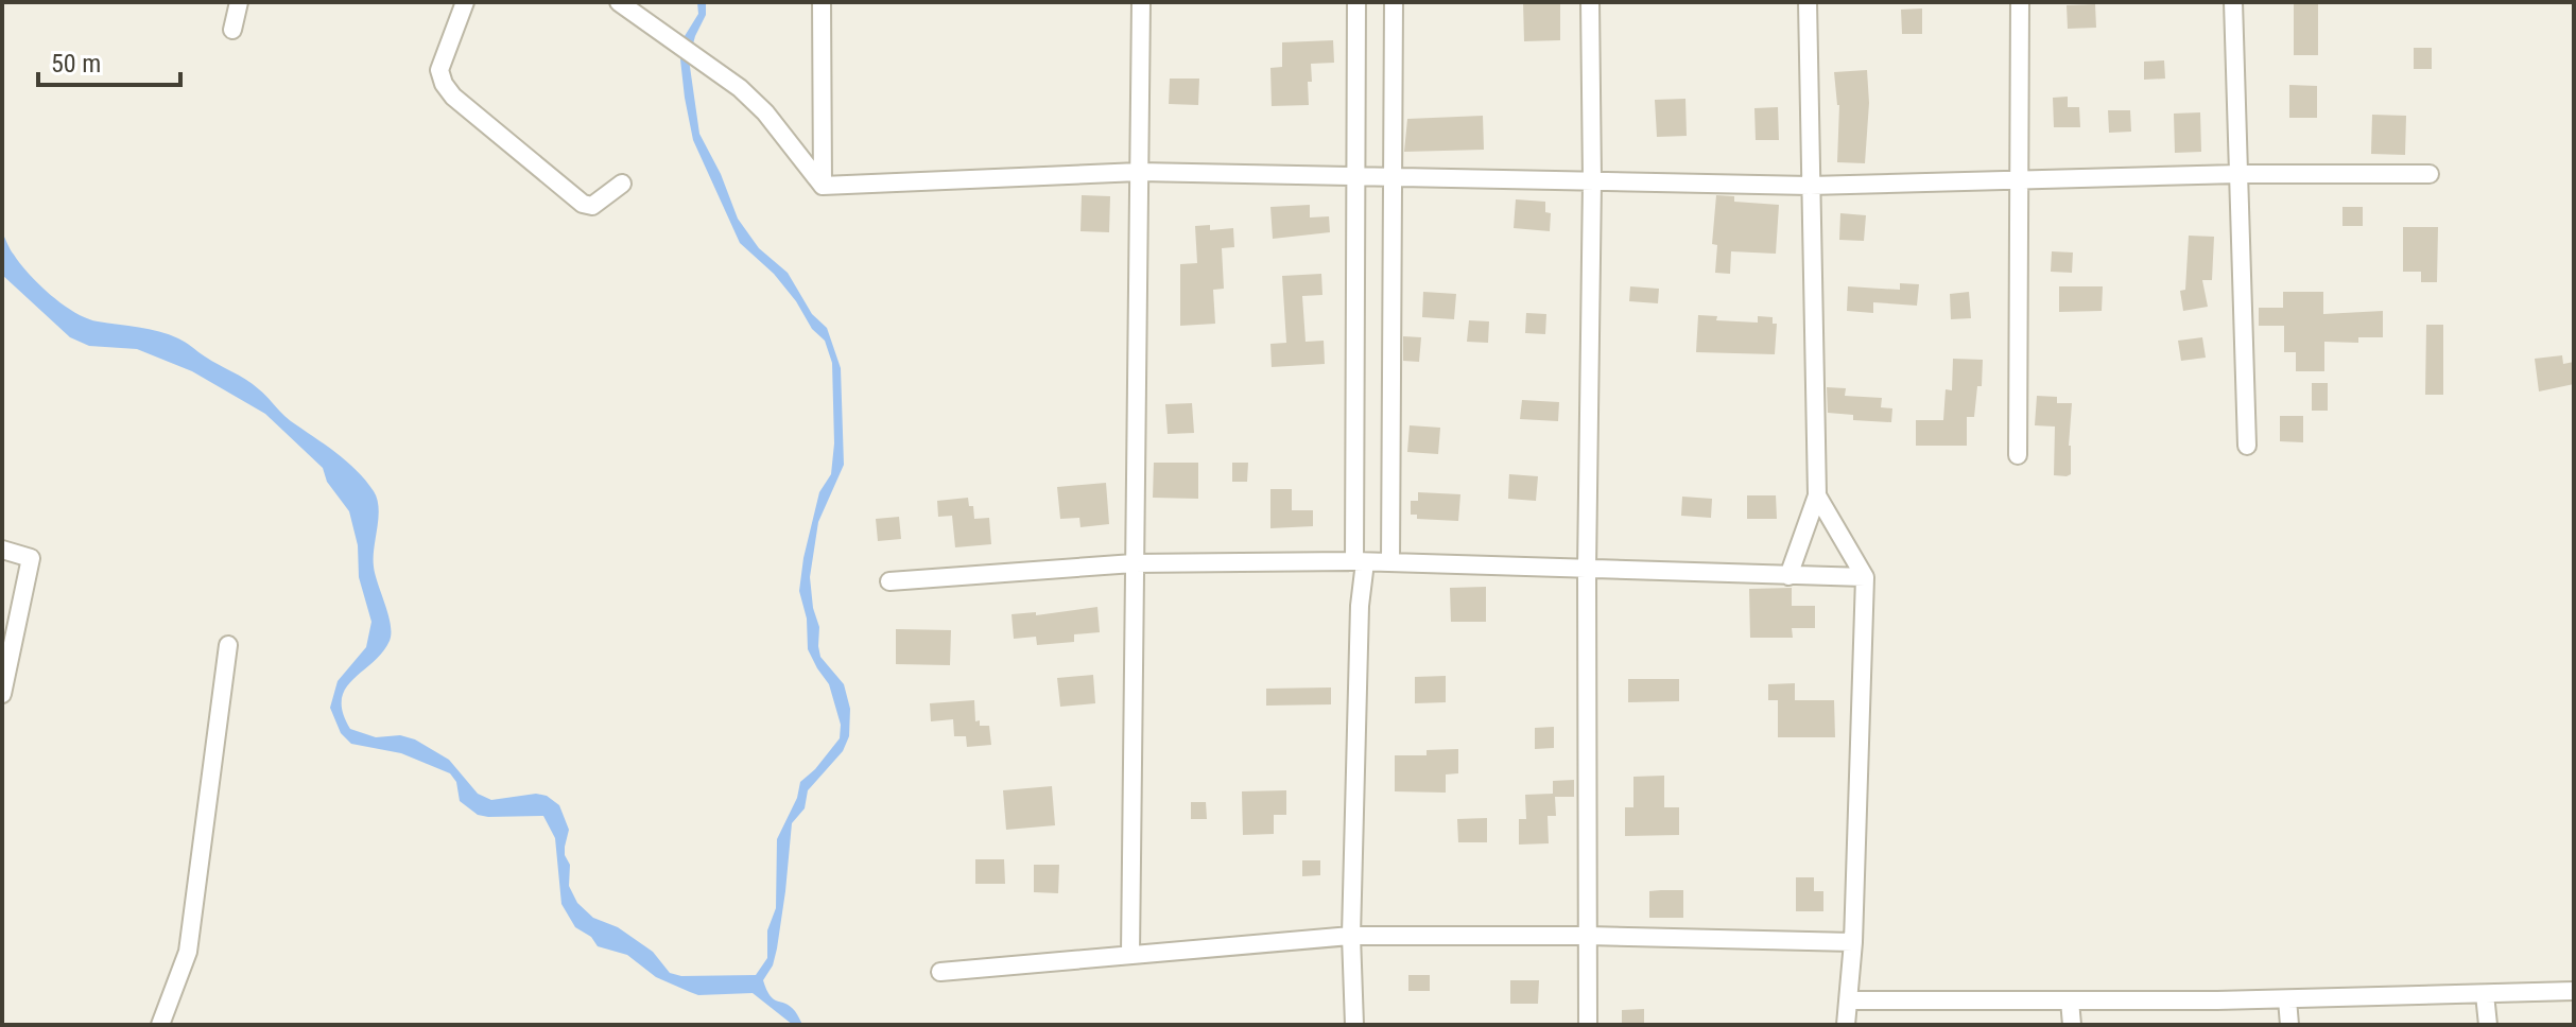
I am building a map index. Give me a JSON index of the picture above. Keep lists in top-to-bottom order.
{
  "scale_bar": "50 m"
}
